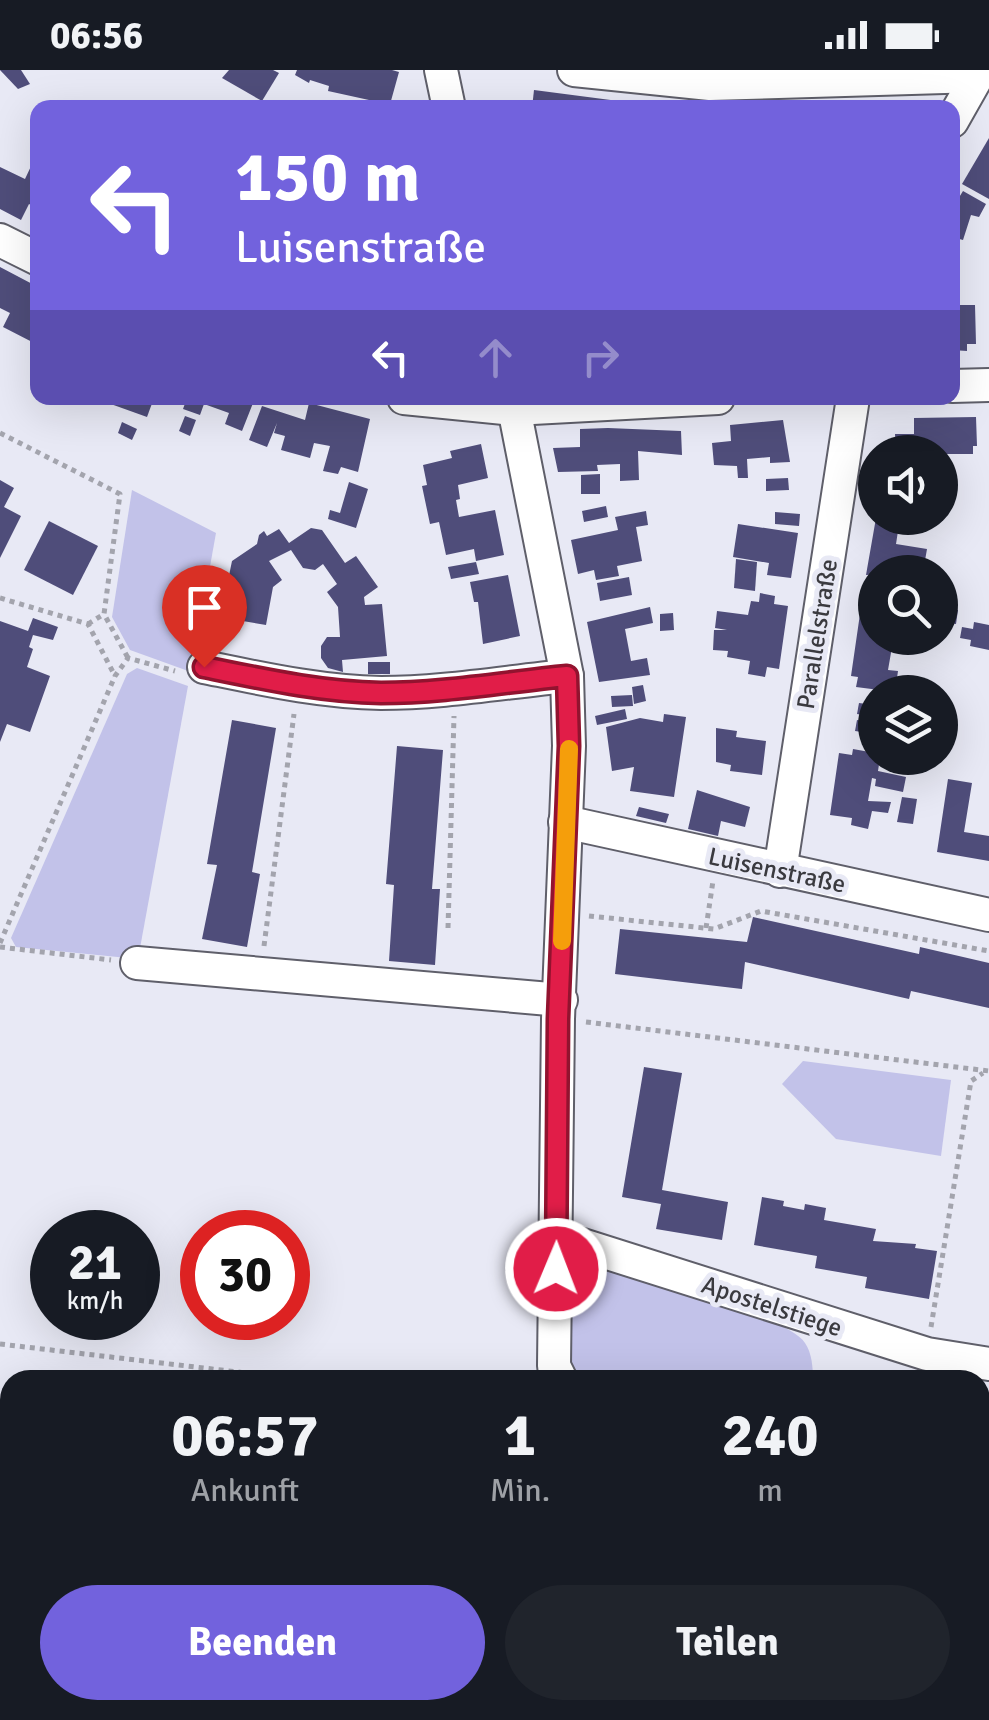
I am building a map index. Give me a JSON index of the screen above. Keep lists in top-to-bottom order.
{
  "streets": {
    "street": ["Parallelstraße", "Luisenstraße", "Apostelstiege"]
  },
  "crossings": [
    ["Parallelstraße", "Luisenstraße"]
  ],
  "page": {
    "status": "06:56",
    "turn": ["150 m", "Luisenstraße"],
    "speed": "21 km/h",
    "limit": "30",
    "eta": [
      "06:57",
      "Ankunft",
      "1",
      "Min.",
      "240",
      "m"
    ],
    "buttons": ["Beenden", "Teilen"]
  }
}
